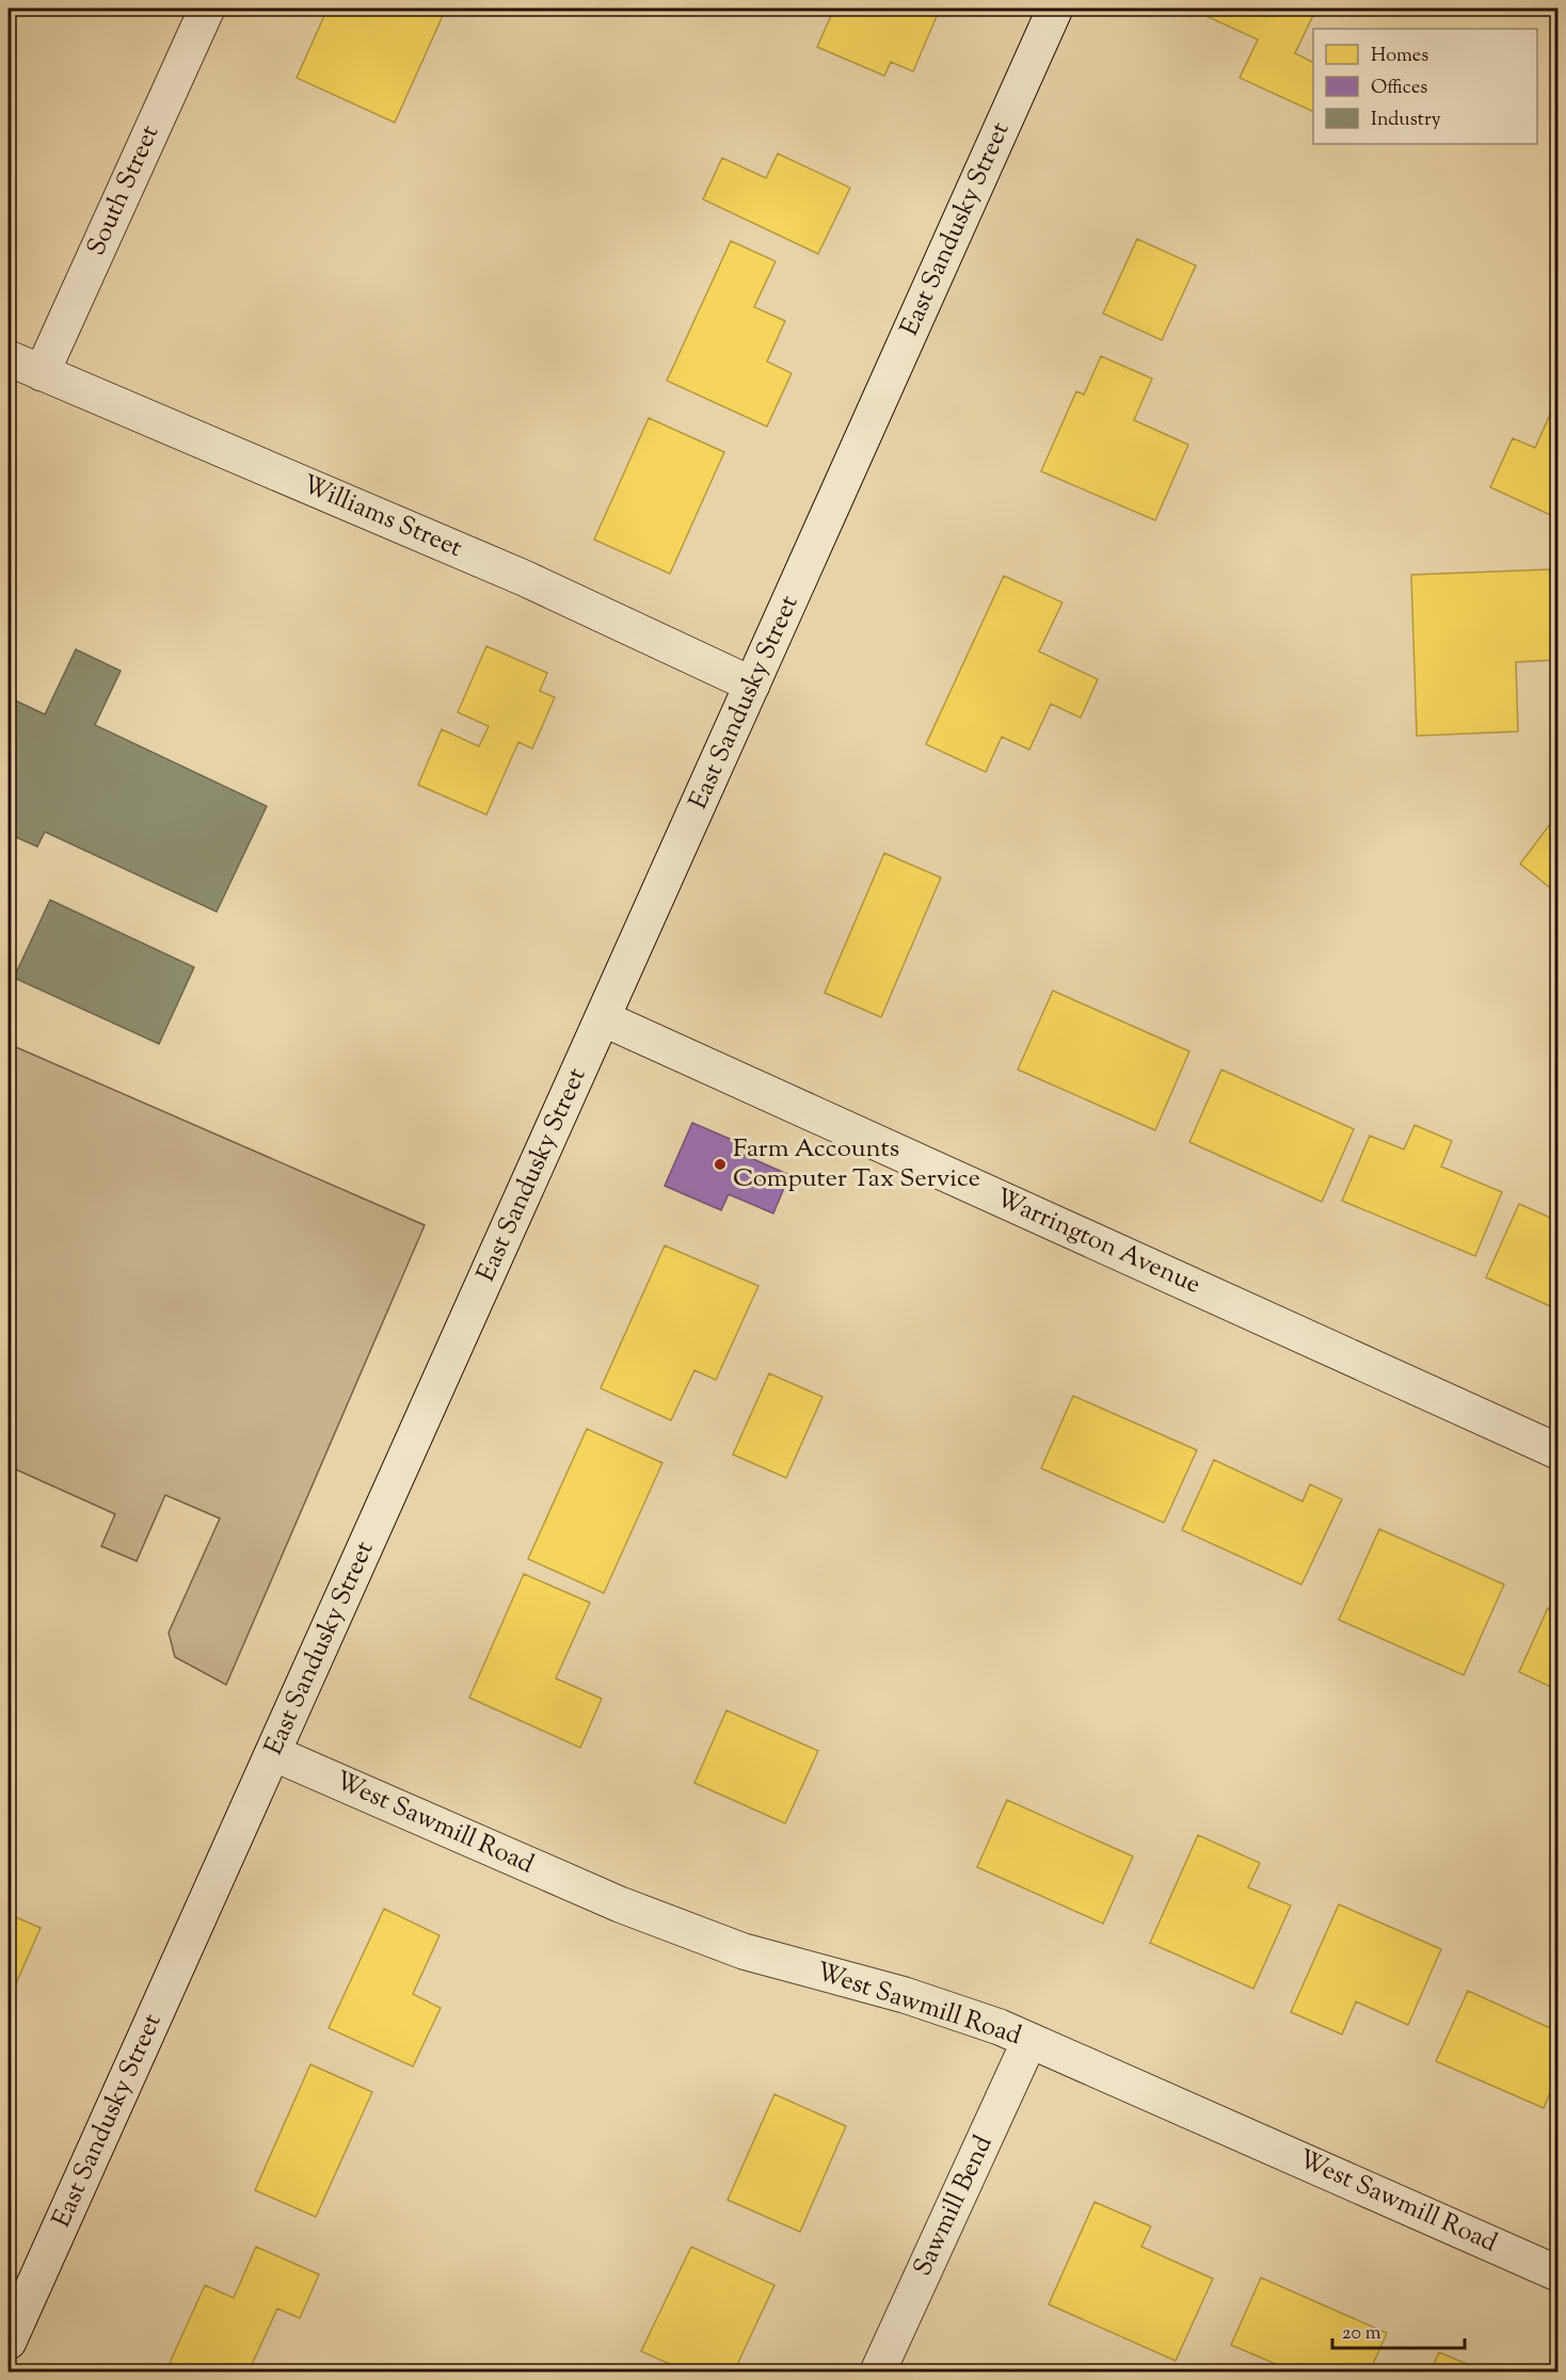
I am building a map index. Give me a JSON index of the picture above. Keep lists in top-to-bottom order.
{
  "streets": {
    "street": [
      "South Street",
      "East Sandusky Street",
      "Williams Street",
      "Warrington Avenue",
      "West Sawmill Road",
      "Sawmill Bend"
    ]
  },
  "crossings": [
    ["South Street", "Williams Street"],
    ["East Sandusky Street", "Williams Street"],
    ["East Sandusky Street", "Warrington Avenue"],
    ["East Sandusky Street", "West Sawmill Road"],
    ["West Sawmill Road", "Sawmill Bend"]
  ],
  "places": ["Farm Accounts Computer Tax Service"],
  "legend": ["Homes", "Offices", "Industry"],
  "scale_bar": "20 m"
}
